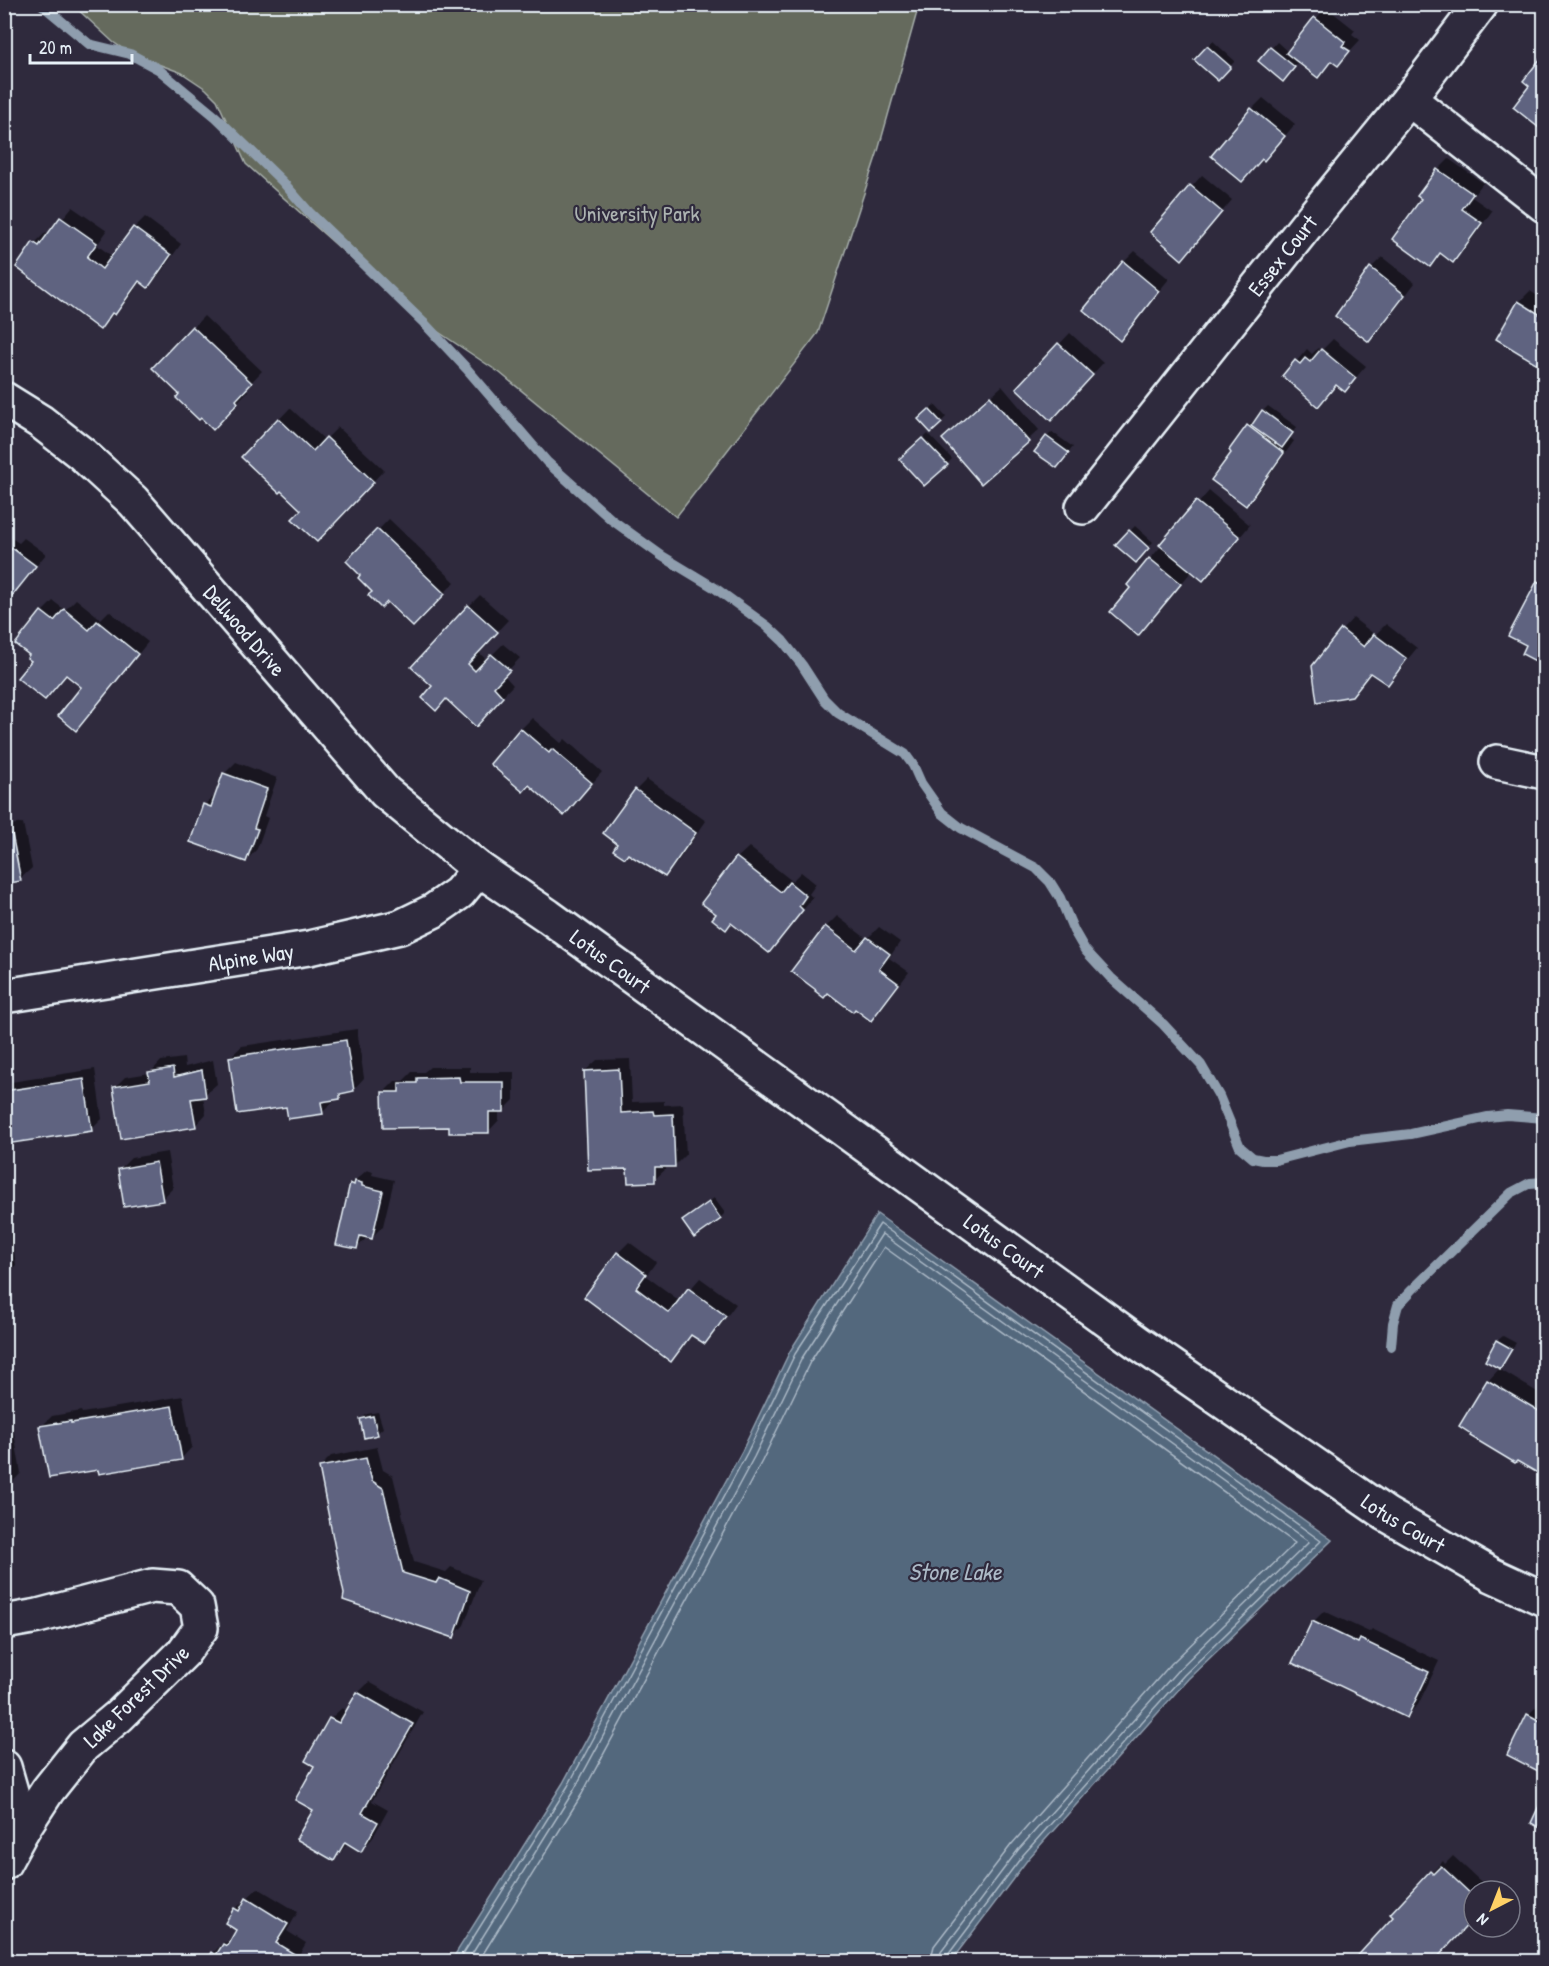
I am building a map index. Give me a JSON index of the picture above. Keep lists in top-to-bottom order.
{
  "streets": {
    "street": [
      "Essex Court",
      "Dellwood Drive",
      "Alpine Way",
      "Lotus Court",
      "Lake Forest Drive"
    ]
  },
  "crossings": [
    ["Dellwood Drive", "Alpine Way"],
    ["Dellwood Drive", "Lotus Court"],
    ["Alpine Way", "Lotus Court"]
  ],
  "water": ["Stone Lake"],
  "parks": ["University Park"],
  "scale_bar": "20 m",
  "north": "bottom left"
}
